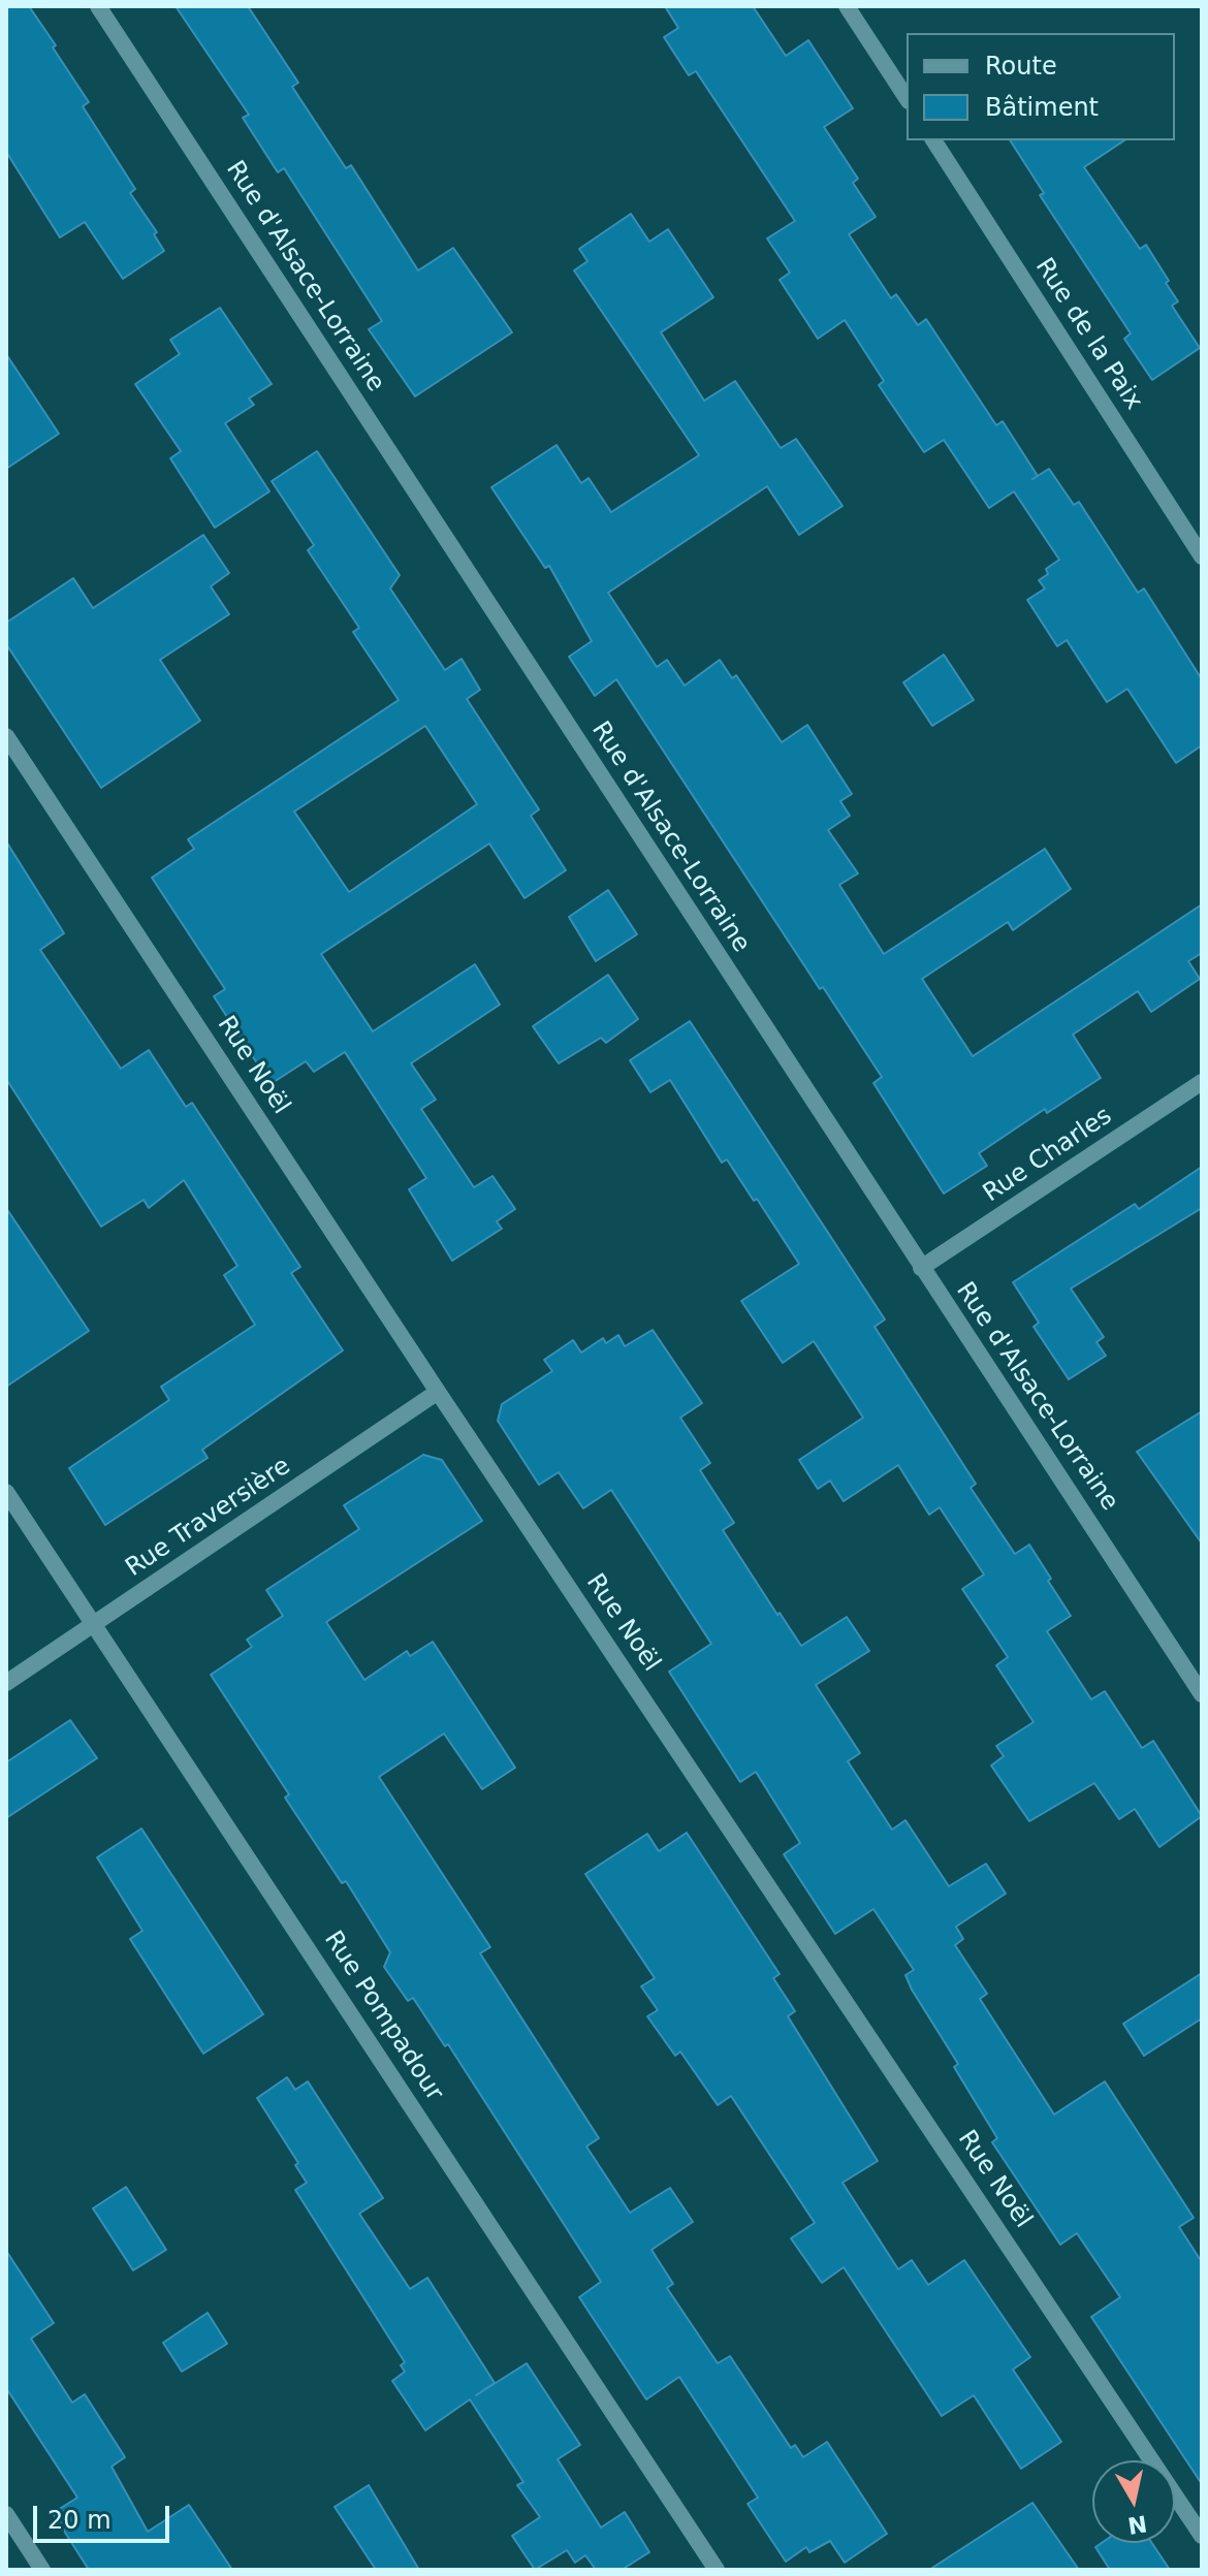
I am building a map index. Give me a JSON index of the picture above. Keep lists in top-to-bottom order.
{
  "streets": {
    "street": [
      "Rue d'Alsace-Lorraine",
      "Rue de la Paix",
      "Rue Noël",
      "Rue Charles",
      "Rue Traversière",
      "Rue Pompadour"
    ]
  },
  "crossings": [
    ["Rue d'Alsace-Lorraine", "Rue Charles"],
    ["Rue Noël", "Rue Traversière"],
    ["Rue Traversière", "Rue Pompadour"]
  ],
  "legend": ["Route", "Bâtiment"],
  "scale_bar": "20 m",
  "north": "bottom"
}
